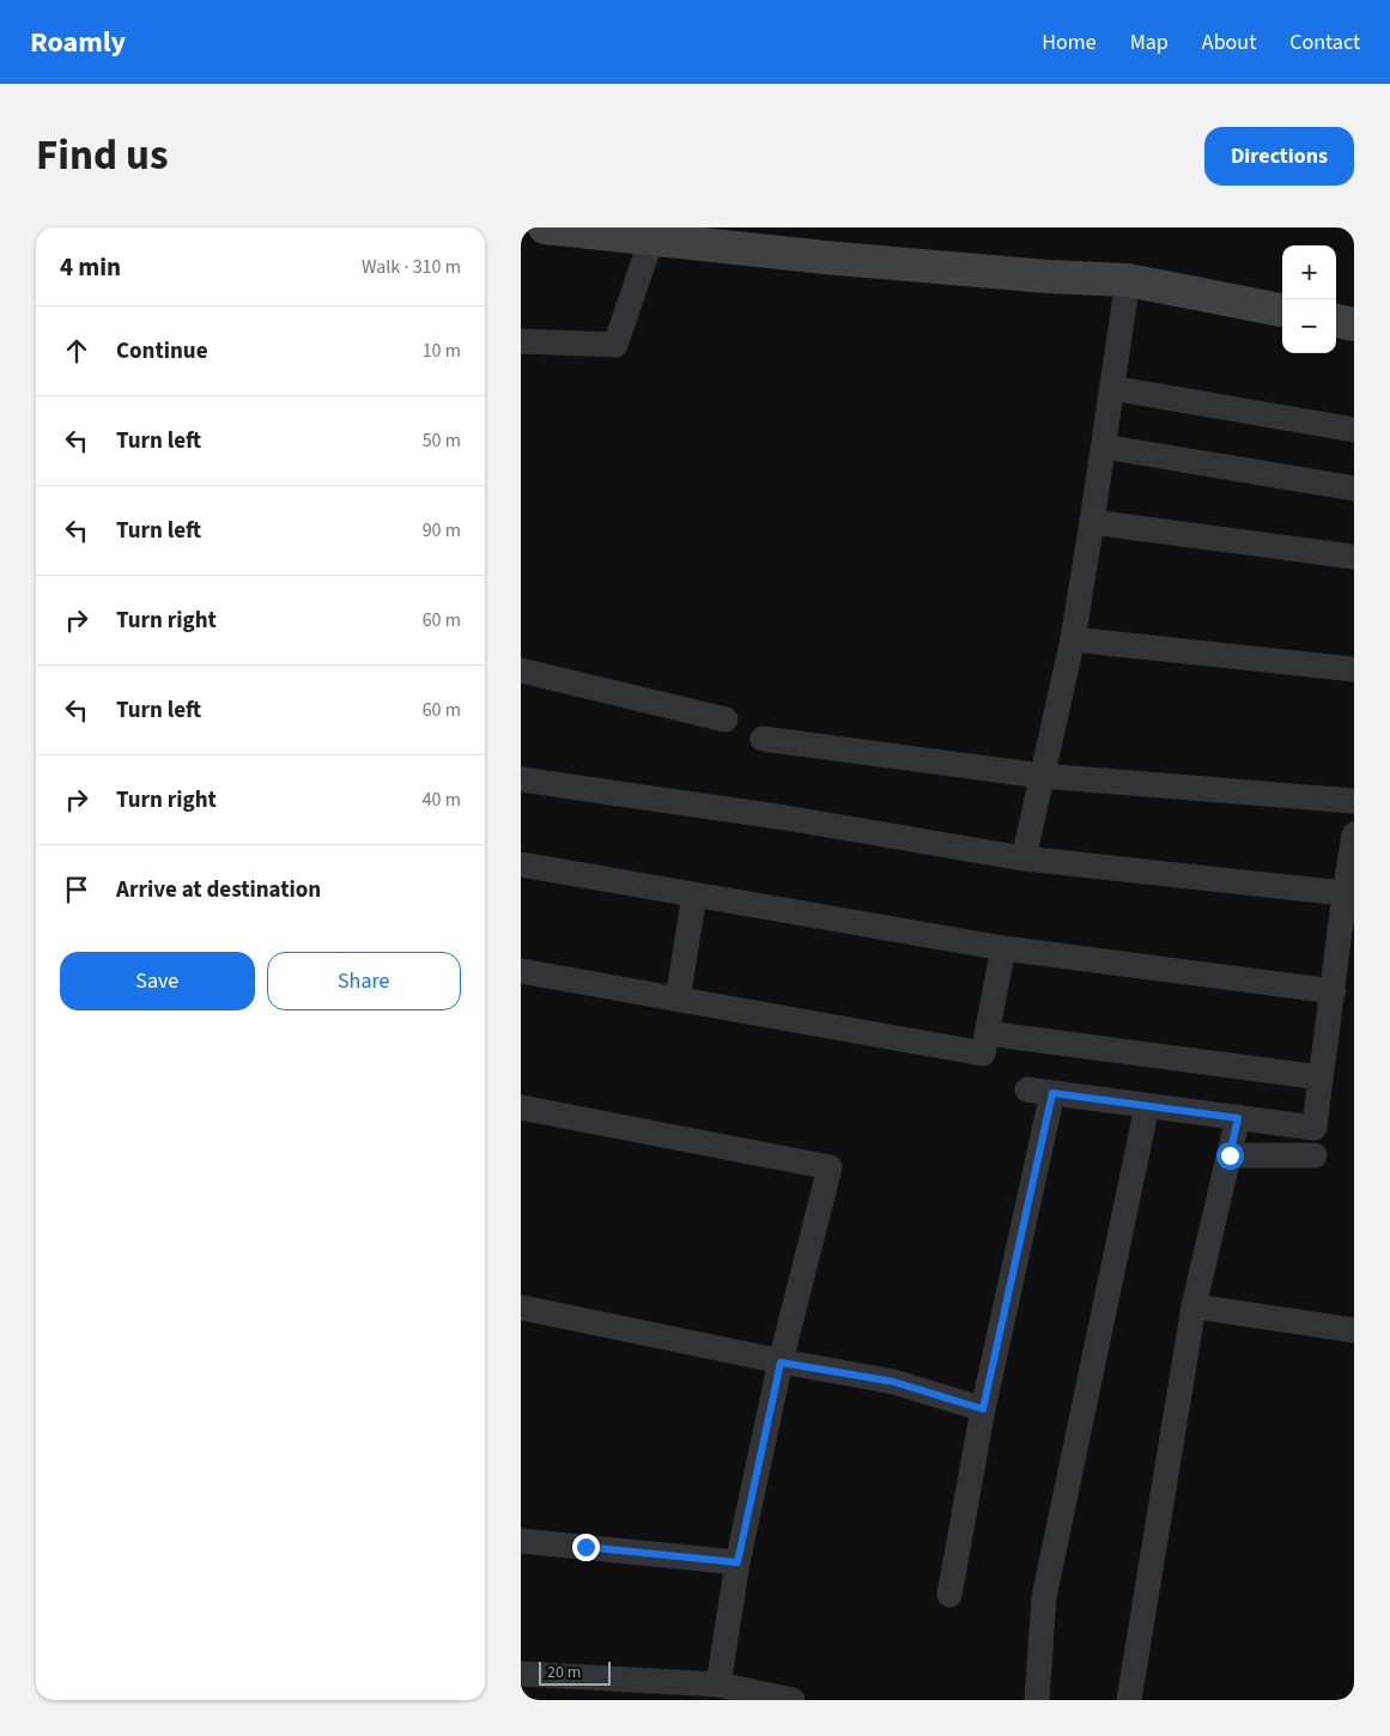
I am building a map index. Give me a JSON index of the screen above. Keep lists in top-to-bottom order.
{
  "scale_bar": "20 m",
  "page": {
    "header": "Roamly",
    "nav": [
      "Home",
      "Map",
      "About",
      "Contact"
    ],
    "title": "Find us",
    "buttons": [
      "Directions",
      ["Save", "Share"]
    ],
    "heading": ["4 min", "Walk · 310 m"],
    "map_buttons": ["+", "−"],
    "list": [
      ["Continue", "10 m"],
      ["Turn left", "50 m"],
      ["Turn left", "90 m"],
      ["Turn right", "60 m"],
      ["Turn left", "60 m"],
      ["Turn right", "40 m"],
      "Arrive at destination"
    ],
    "scale": "20 m"
  }
}
